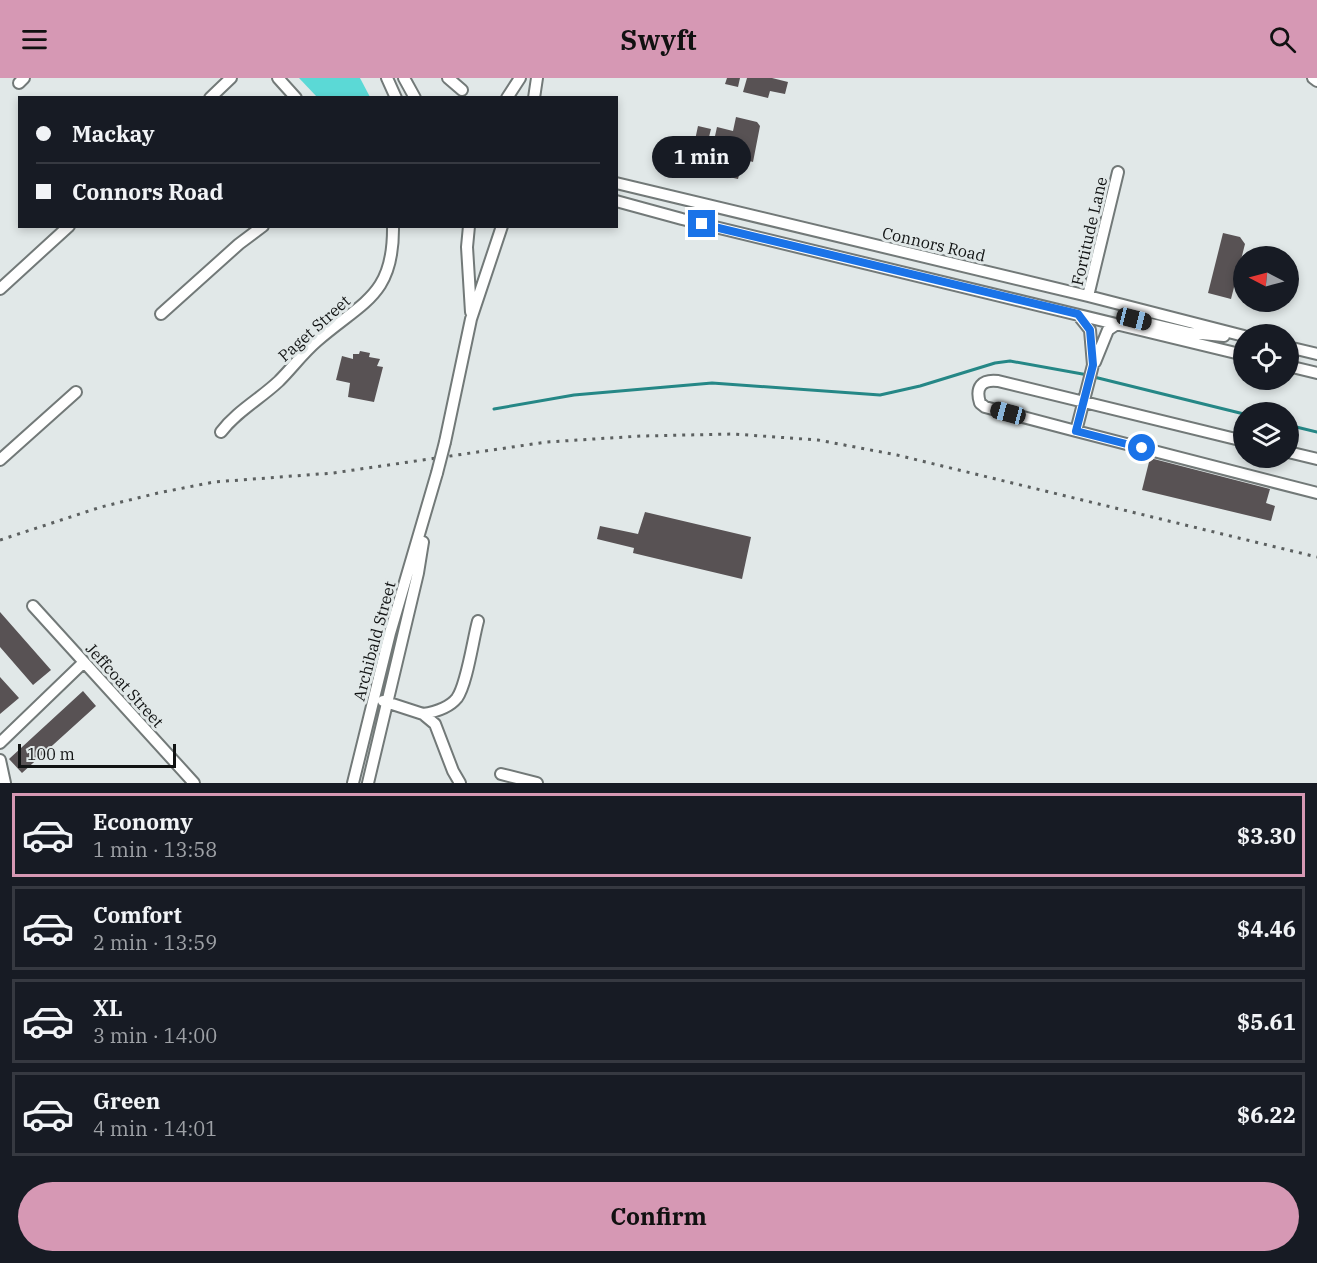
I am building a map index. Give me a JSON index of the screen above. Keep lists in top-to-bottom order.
{
  "streets": {
    "street": [
      "Fortitude Lane",
      "Connors Road",
      "Paget Street",
      "Archibald Street",
      "Jeffcoat Street"
    ]
  },
  "crossings": [
    ["Fortitude Lane", "Connors Road"]
  ],
  "scale_bar": "100 m",
  "north": "left",
  "page": {
    "header": "Swyft",
    "banner": ["Mackay", "Connors Road"],
    "bubble": "1 min",
    "scale": "100 m",
    "list": [
      {
        "name": "Economy",
        "note": "1 min · 13:58",
        "value": "$3.30"
      },
      {
        "name": "Comfort",
        "note": "2 min · 13:59",
        "value": "$4.46"
      },
      {
        "name": "XL",
        "note": "3 min · 14:00",
        "value": "$5.61"
      },
      {
        "name": "Green",
        "note": "4 min · 14:01",
        "value": "$6.22"
      }
    ],
    "buttons": "Confirm"
  }
}
